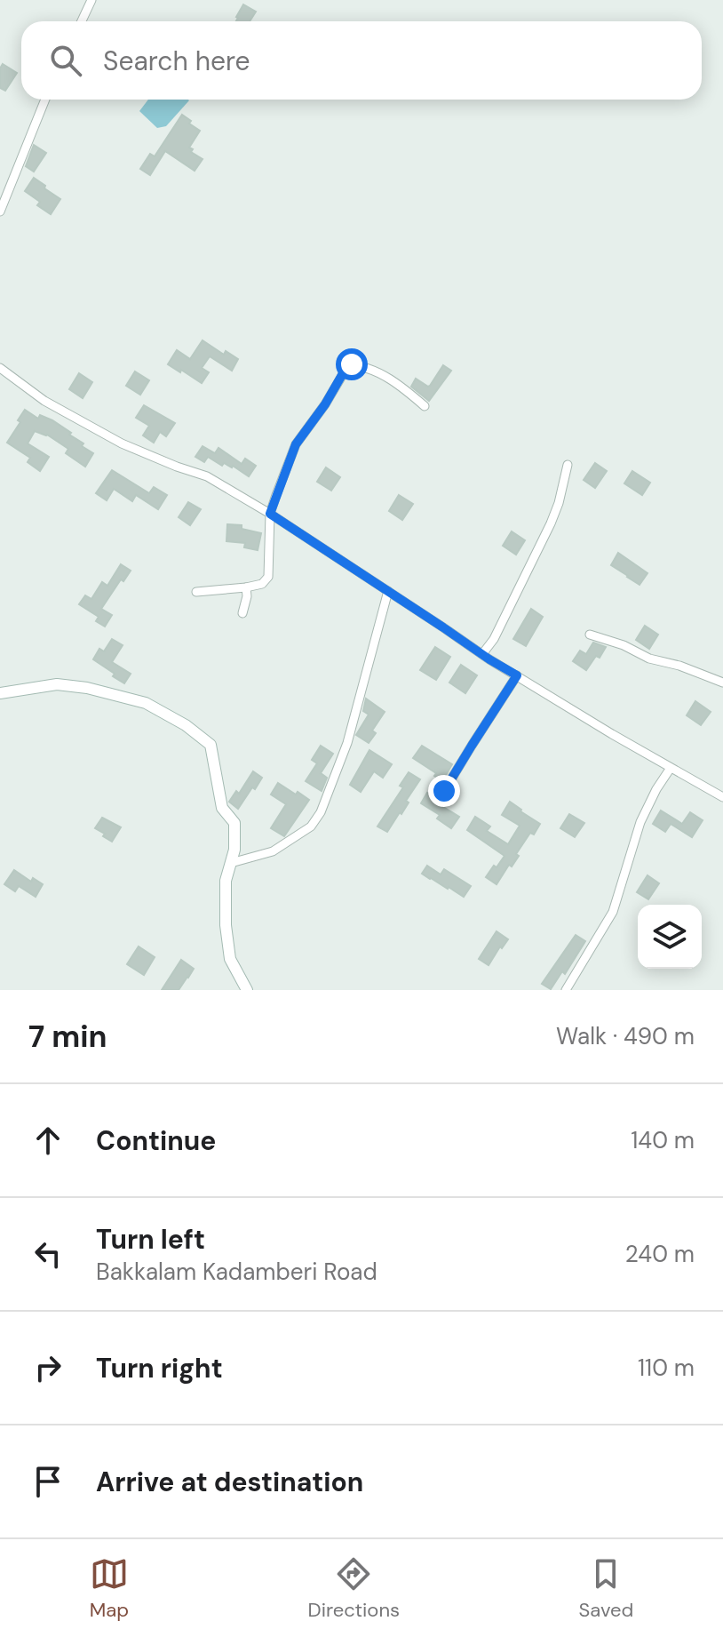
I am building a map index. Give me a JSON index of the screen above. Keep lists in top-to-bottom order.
{
  "page": {
    "search": "Search here",
    "heading": ["7 min", "Walk · 490 m"],
    "list": [
      ["Continue", "140 m"],
      ["Turn left", "Bakkalam Kadamberi Road", "240 m"],
      ["Turn right", "110 m"],
      "Arrive at destination"
    ],
    "nav": ["Map", "Directions", "Saved"]
  }
}
